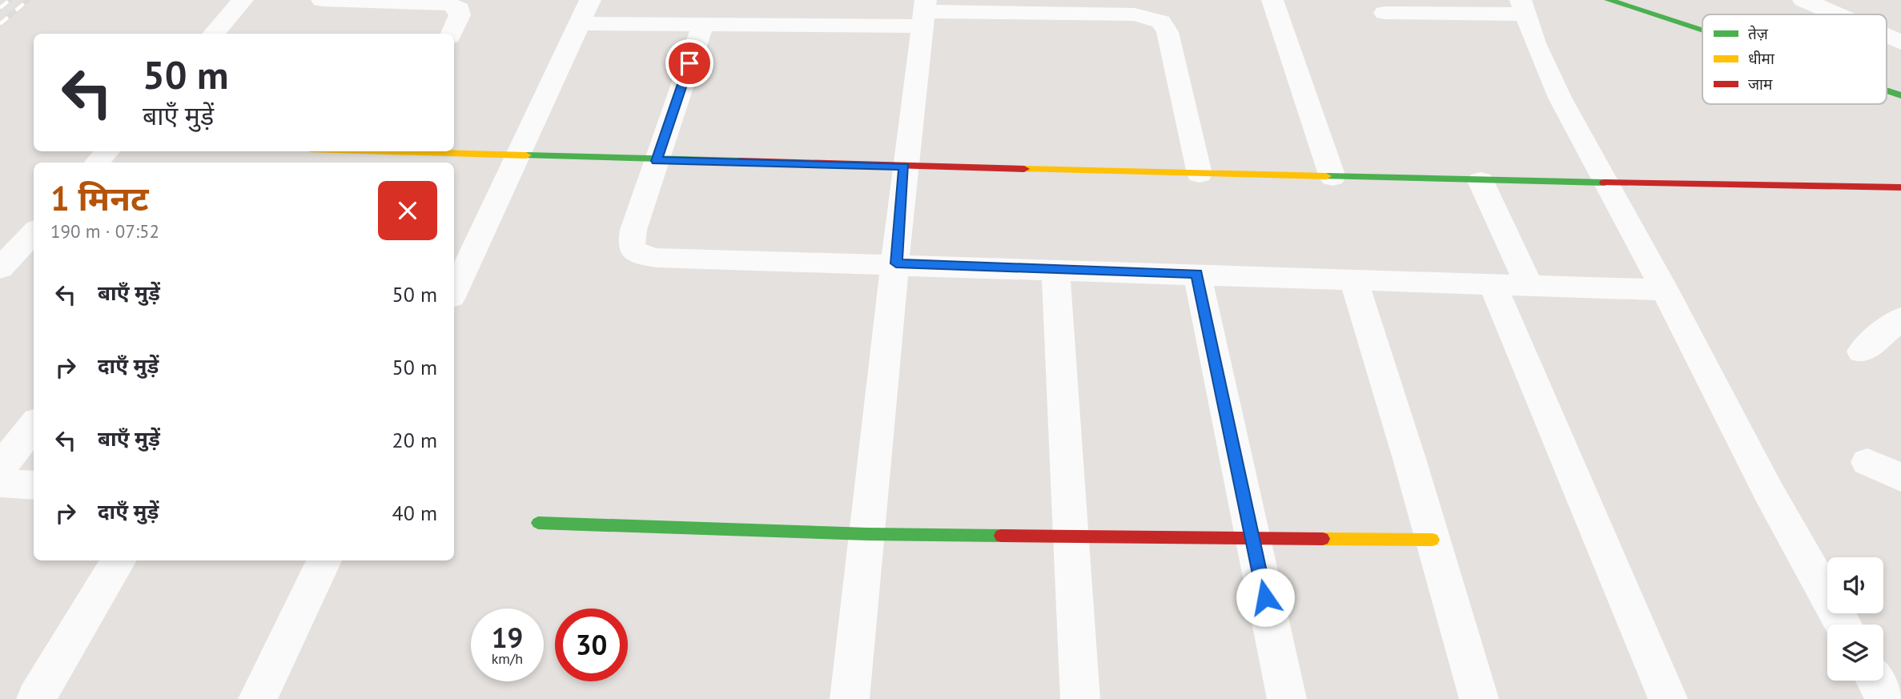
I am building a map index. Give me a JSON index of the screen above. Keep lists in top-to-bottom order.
{
  "legend": ["तेज़", "धीमा", "जाम"],
  "page": {
    "turn": ["50 m", "बाएँ मुड़ें"],
    "heading": ["1 मिनट", "190 m · 07:52"],
    "list": [
      {
        "name": "बाएँ मुड़ें",
        "value": "50 m"
      },
      {
        "name": "दाएँ मुड़ें",
        "value": "50 m"
      },
      {
        "name": "बाएँ मुड़ें",
        "value": "20 m"
      },
      {
        "name": "दाएँ मुड़ें",
        "value": "40 m"
      }
    ],
    "speed": "19 km/h",
    "limit": "30"
  }
}
